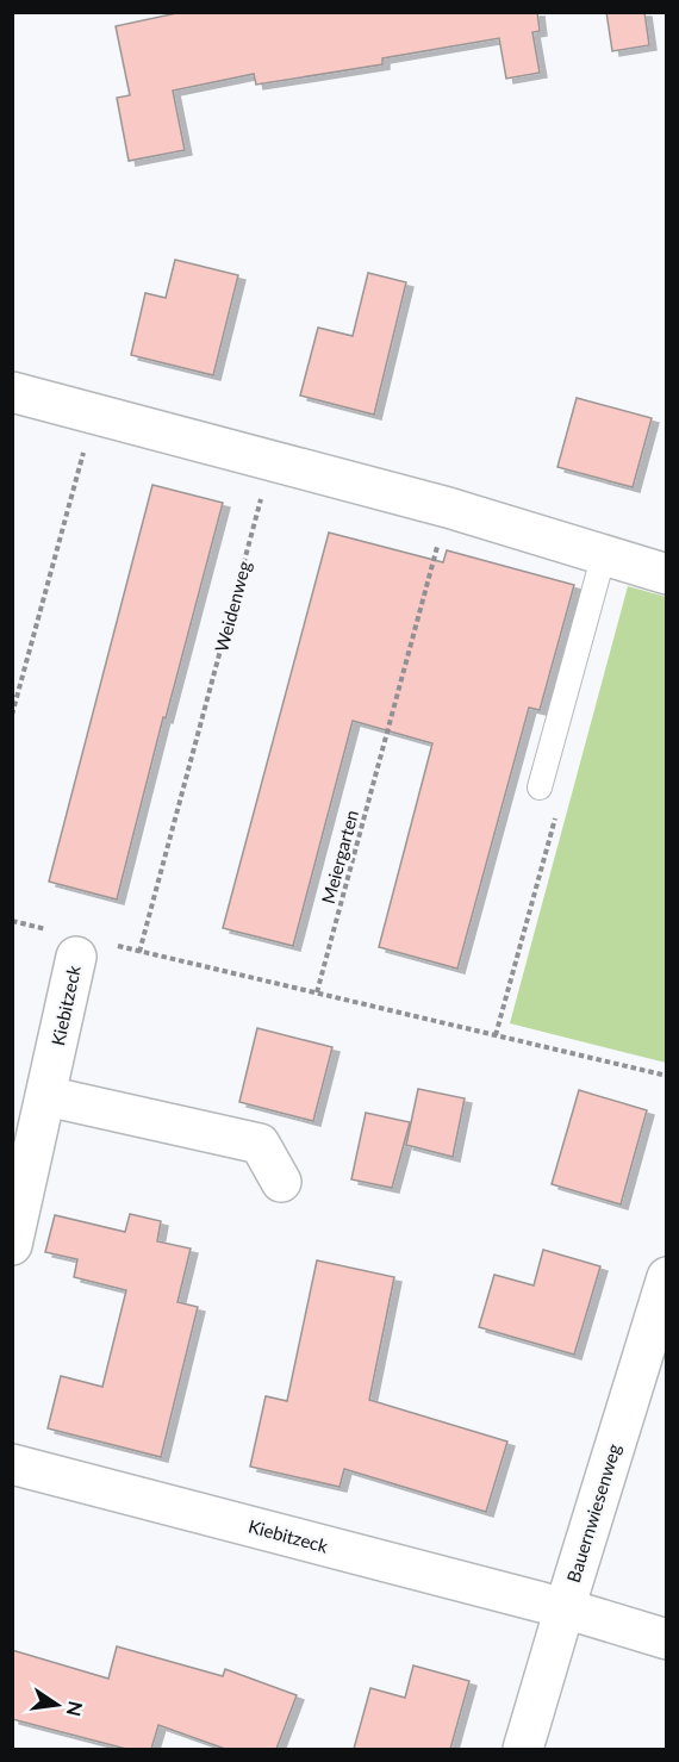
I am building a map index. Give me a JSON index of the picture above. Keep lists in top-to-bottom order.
{
  "streets": {
    "street": ["Kiebitzeck", "Bauernwiesenweg"],
    "path": ["Weidenweg", "Meiergarten"]
  },
  "crossings": [
    ["Kiebitzeck", "Bauernwiesenweg"]
  ],
  "north": "right"
}
